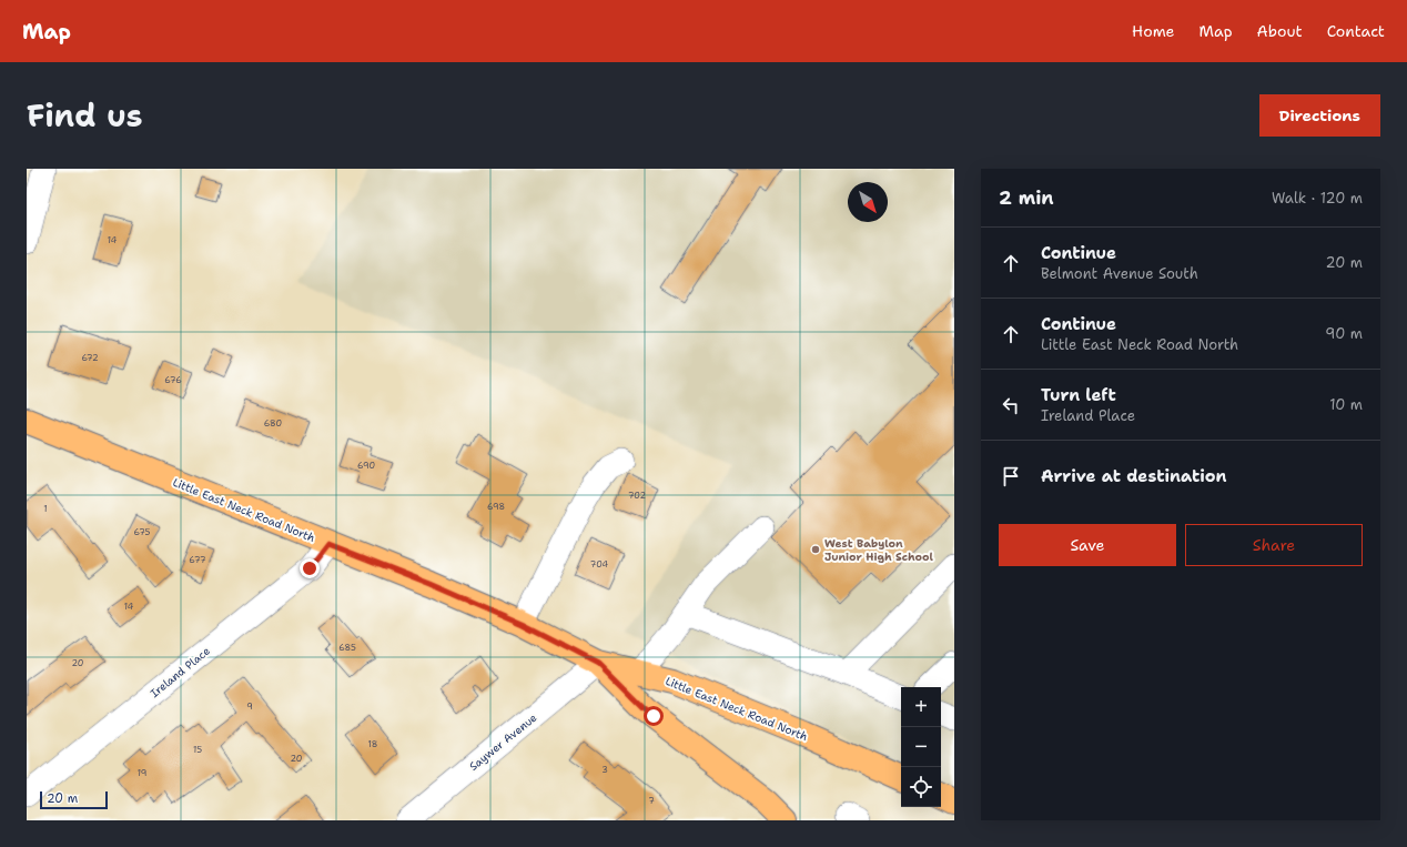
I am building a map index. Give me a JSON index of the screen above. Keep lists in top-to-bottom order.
{
  "streets": {
    "main road": ["Little East Neck Road North"],
    "street": ["Ireland Place", "Saywer Avenue"]
  },
  "crossings": [
    ["Little East Neck Road North", "Ireland Place"],
    ["Little East Neck Road North", "Saywer Avenue"]
  ],
  "places": ["West Babylon Junior High School"],
  "house_numbers": [
    "14",
    "672",
    "676",
    "680",
    "690",
    "702",
    "698",
    "1",
    "675",
    "677",
    "704",
    "14",
    "685",
    "20",
    "9",
    "18",
    "15",
    "20",
    "3",
    "19",
    "7"
  ],
  "scale_bar": "20 m",
  "north": "bottom right",
  "page": {
    "header": "Map",
    "nav": [
      "Home",
      "Map",
      "About",
      "Contact"
    ],
    "title": "Find us",
    "buttons": [
      "Directions",
      ["Save", "Share"]
    ],
    "heading": ["2 min", "Walk · 120 m"],
    "list": [
      ["Continue", "Belmont Avenue South", "20 m"],
      ["Continue", "Little East Neck Road North", "90 m"],
      ["Turn left", "Ireland Place", "10 m"],
      "Arrive at destination"
    ],
    "map_buttons": ["+", "−"],
    "scale": "20 m"
  }
}
